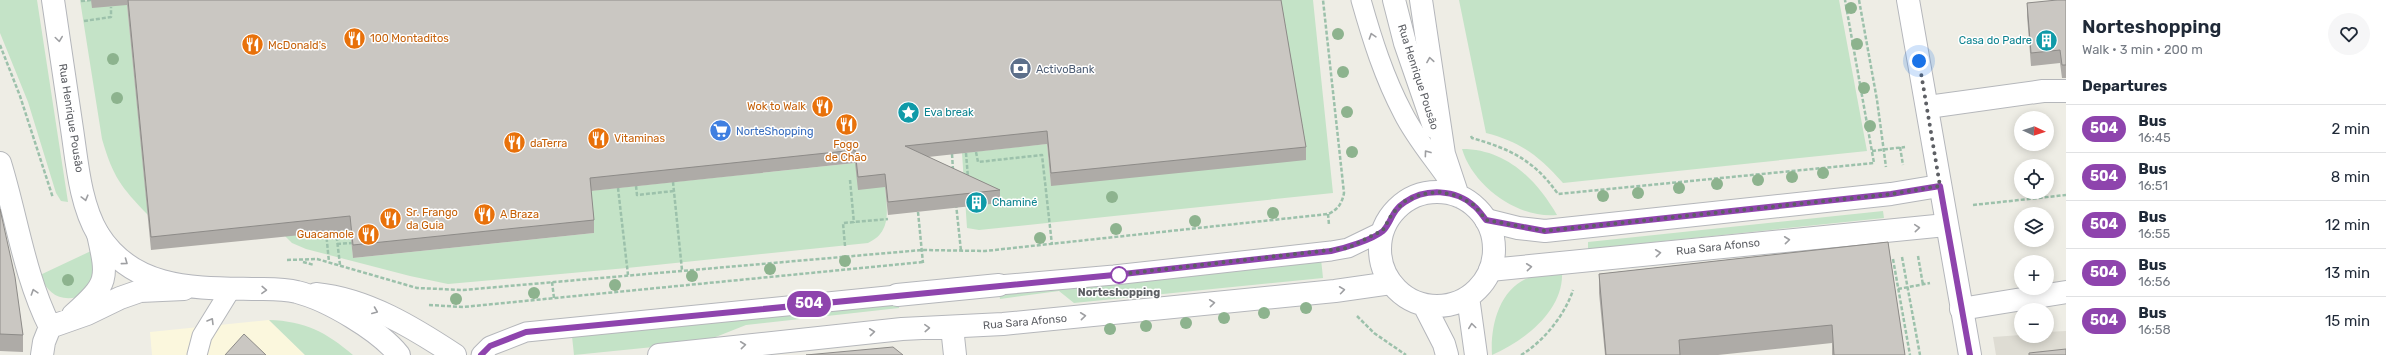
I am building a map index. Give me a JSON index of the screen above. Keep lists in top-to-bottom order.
{
  "streets": {
    "street": ["Rua Henrique Pousão", "Rua Sara Afonso"]
  },
  "crossings": [
    ["Rua Henrique Pousão", "Rua Sara Afonso"]
  ],
  "places": {
    "restaurant": [
      "100 Montaditos",
      "McDonald's",
      "Wok to Walk",
      "Fogo de Chão",
      "Vitaminas",
      "daTerra",
      "A Braza",
      "Sr. Frango da Guia",
      "Guacamole"
    ],
    "building": ["Casa do Padre", "Chaminé"],
    "bank": ["ActivoBank"],
    "place": ["Eva break"],
    "supermarket": ["NorteShopping"],
    "other": ["Norteshopping"]
  },
  "lines": ["bus line 504"],
  "north": "right",
  "page": {
    "on_map": "504",
    "heading": [
      ["Norteshopping", "Walk · 3 min · 200 m"],
      "Departures"
    ],
    "list": [
      {
        "mark": "504",
        "name": "Bus",
        "note": "16:45",
        "value": "2 min"
      },
      {
        "mark": "504",
        "name": "Bus",
        "note": "16:51",
        "value": "8 min"
      },
      {
        "mark": "504",
        "name": "Bus",
        "note": "16:55",
        "value": "12 min"
      },
      {
        "mark": "504",
        "name": "Bus",
        "note": "16:56",
        "value": "13 min"
      },
      {
        "mark": "504",
        "name": "Bus",
        "note": "16:58",
        "value": "15 min"
      }
    ],
    "map_buttons": ["+", "−"]
  }
}
